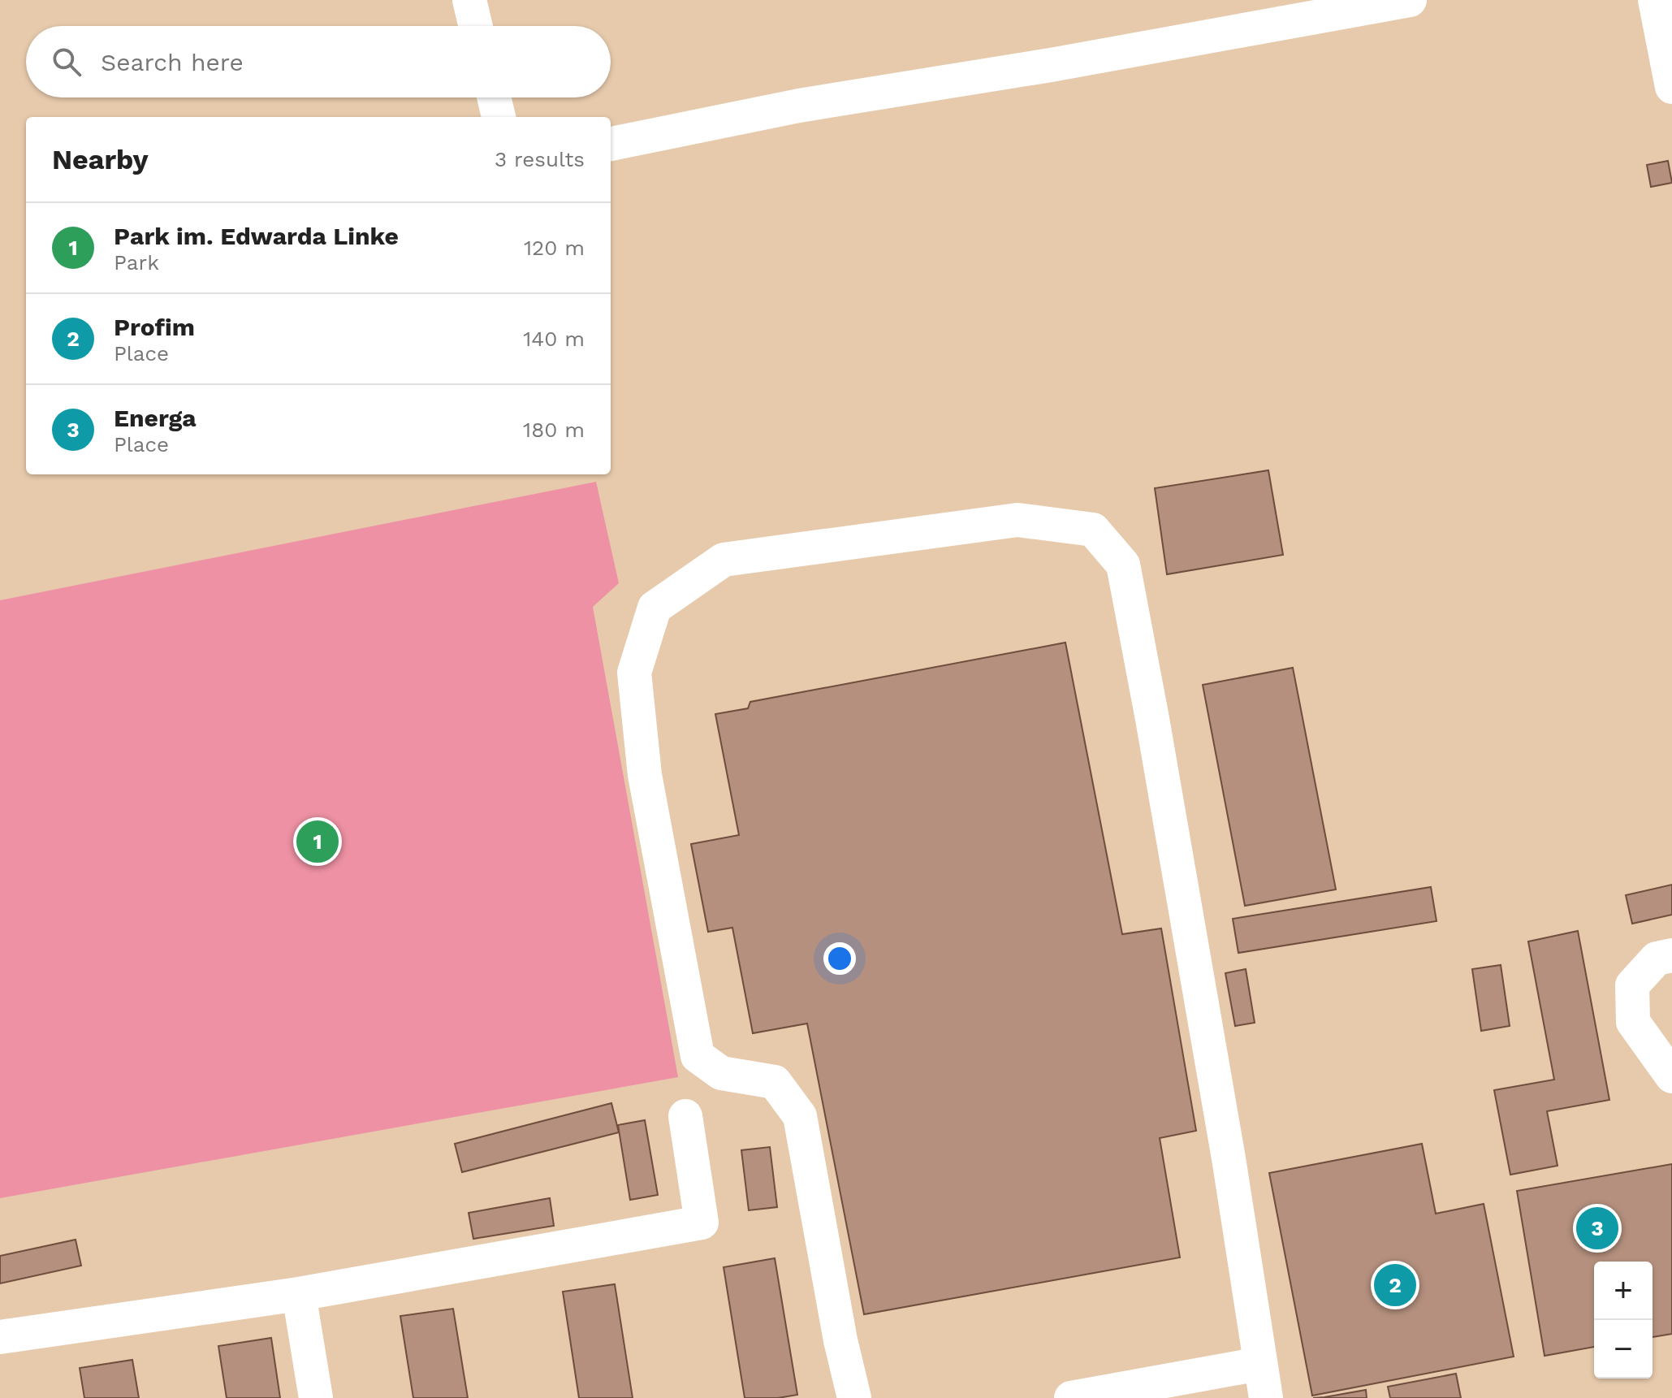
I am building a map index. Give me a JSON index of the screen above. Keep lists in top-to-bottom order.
{
  "page": {
    "search": "Search here",
    "heading": ["Nearby", "3 results"],
    "list": [
      {
        "mark": "1",
        "name": "Park im. Edwarda Linke",
        "note": "Park",
        "value": "120 m"
      },
      {
        "mark": "2",
        "name": "Profim",
        "note": "Place",
        "value": "140 m"
      },
      {
        "mark": "3",
        "name": "Energa",
        "note": "Place",
        "value": "180 m"
      }
    ],
    "pins": ["1", "3", "2"],
    "map_buttons": ["+", "−"]
  }
}
